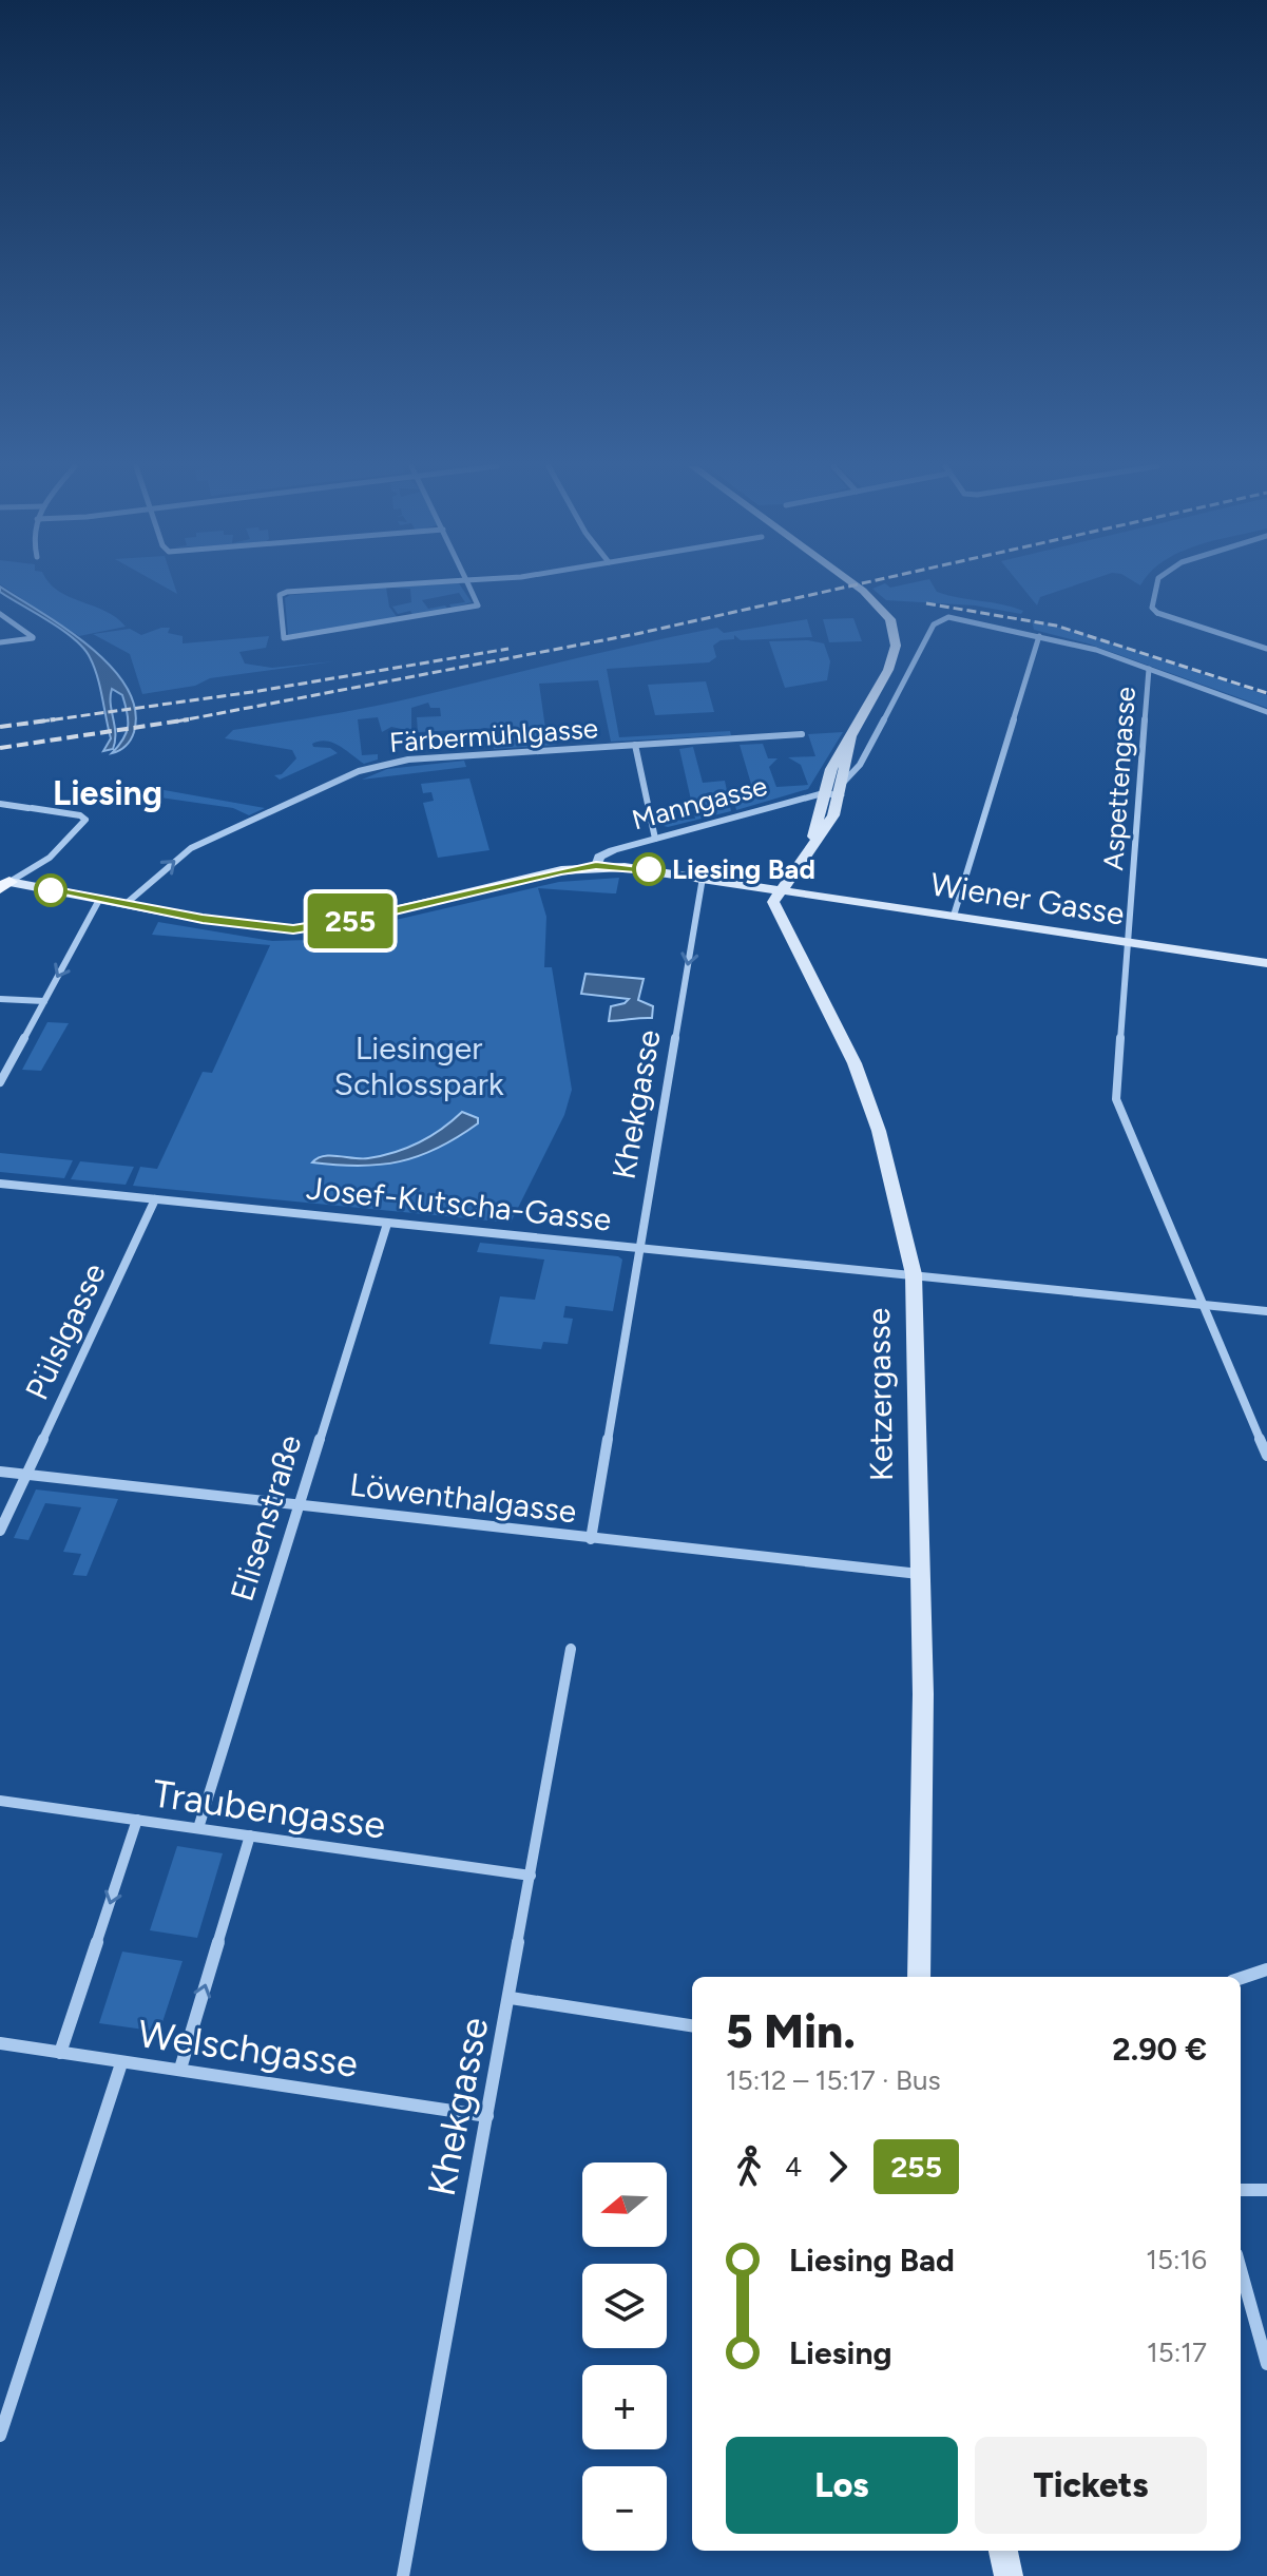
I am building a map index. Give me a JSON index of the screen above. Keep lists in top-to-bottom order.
{
  "streets": {
    "main road": ["Wiener Gasse", "Ketzergasse"],
    "street": [
      "Färbermühlgasse",
      "Aspettengasse",
      "Manngasse",
      "Khekgasse",
      "Josef-Kutscha-Gasse",
      "Pülslgasse",
      "Löwenthalgasse",
      "Elisenstraße",
      "Traubengasse",
      "Welschgasse"
    ]
  },
  "crossings": [
    ["Färbermühlgasse", "Wiener Gasse"],
    ["Aspettengasse", "Wiener Gasse"],
    ["Aspettengasse", "Josef-Kutscha-Gasse"],
    ["Manngasse", "Wiener Gasse"],
    ["Wiener Gasse", "Khekgasse"],
    ["Wiener Gasse", "Ketzergasse"],
    ["Khekgasse", "Josef-Kutscha-Gasse"],
    ["Khekgasse", "Löwenthalgasse"],
    ["Khekgasse", "Traubengasse"],
    ["Khekgasse", "Welschgasse"],
    ["Josef-Kutscha-Gasse", "Pülslgasse"],
    ["Josef-Kutscha-Gasse", "Ketzergasse"],
    ["Josef-Kutscha-Gasse", "Elisenstraße"],
    ["Pülslgasse", "Löwenthalgasse"],
    ["Ketzergasse", "Löwenthalgasse"],
    ["Löwenthalgasse", "Elisenstraße"],
    ["Elisenstraße", "Traubengasse"]
  ],
  "one_way": ["Färbermühlgasse"],
  "districts": ["Liesing"],
  "parks": ["Liesinger Schlosspark"],
  "places": ["Liesing Bad"],
  "lines": ["bus line 255"],
  "north": "left",
  "page": {
    "on_map": "255",
    "heading": ["5 Min.", "15:12 – 15:17 · Bus", "2.90 €"],
    "legs": ["4", "255"],
    "map_buttons": ["+", "−"],
    "list": [
      {
        "name": "Liesing Bad",
        "value": "15:16"
      },
      {
        "name": "Liesing",
        "value": "15:17"
      }
    ],
    "buttons": ["Los", "Tickets"]
  }
}
